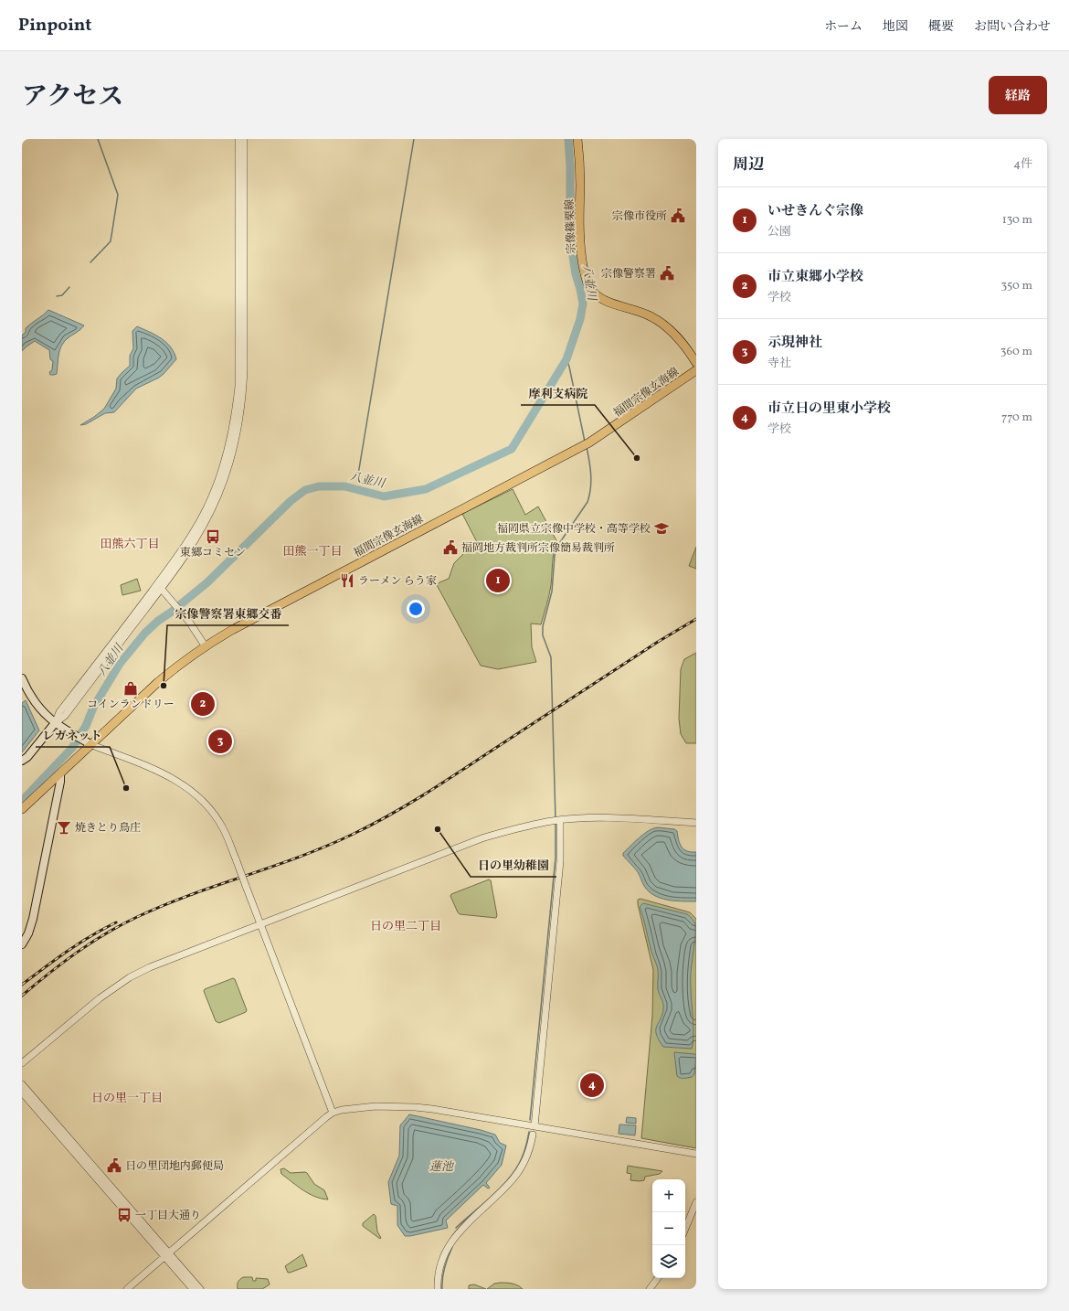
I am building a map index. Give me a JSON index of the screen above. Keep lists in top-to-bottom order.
{
  "streets": {
    "main road": ["宗像篠栗線", "福間宗像玄海線"]
  },
  "districts": [
    "田熊六丁目",
    "田熊一丁目",
    "日の里二丁目",
    "日の里一丁目"
  ],
  "water": ["八並川", "蓮池"],
  "places": {
    "public building": [
      "宗像市役所",
      "宗像警察署",
      "福岡地方裁判所宗像簡易裁判所",
      "日の里団地内郵便局"
    ],
    "other": [
      "摩利支病院",
      "宗像警察署東郷交番",
      "レガネット",
      "日の里幼稚園"
    ],
    "school or university": ["福岡県立宗像中学校・高等学校"],
    "bus stop": ["東郷コミセン", "一丁目大通り"],
    "restaurant": ["ラーメン らう家"],
    "shop": ["コインランドリー"],
    "bar": ["焼きとり鳥庄"]
  },
  "page": {
    "header": "Pinpoint",
    "nav": [
      "ホーム",
      "地図",
      "概要",
      "お問い合わせ"
    ],
    "title": "アクセス",
    "buttons": "経路",
    "heading": ["周辺", "4件"],
    "list": [
      {
        "mark": "1",
        "name": "いせきんぐ宗像",
        "note": "公園",
        "value": "130 m"
      },
      {
        "mark": "2",
        "name": "市立東郷小学校",
        "note": "学校",
        "value": "350 m"
      },
      {
        "mark": "3",
        "name": "示現神社",
        "note": "寺社",
        "value": "360 m"
      },
      {
        "mark": "4",
        "name": "市立日の里東小学校",
        "note": "学校",
        "value": "770 m"
      }
    ],
    "pins": [
      "1",
      "2",
      "3",
      "4"
    ],
    "map_buttons": ["+", "−"]
  }
}
